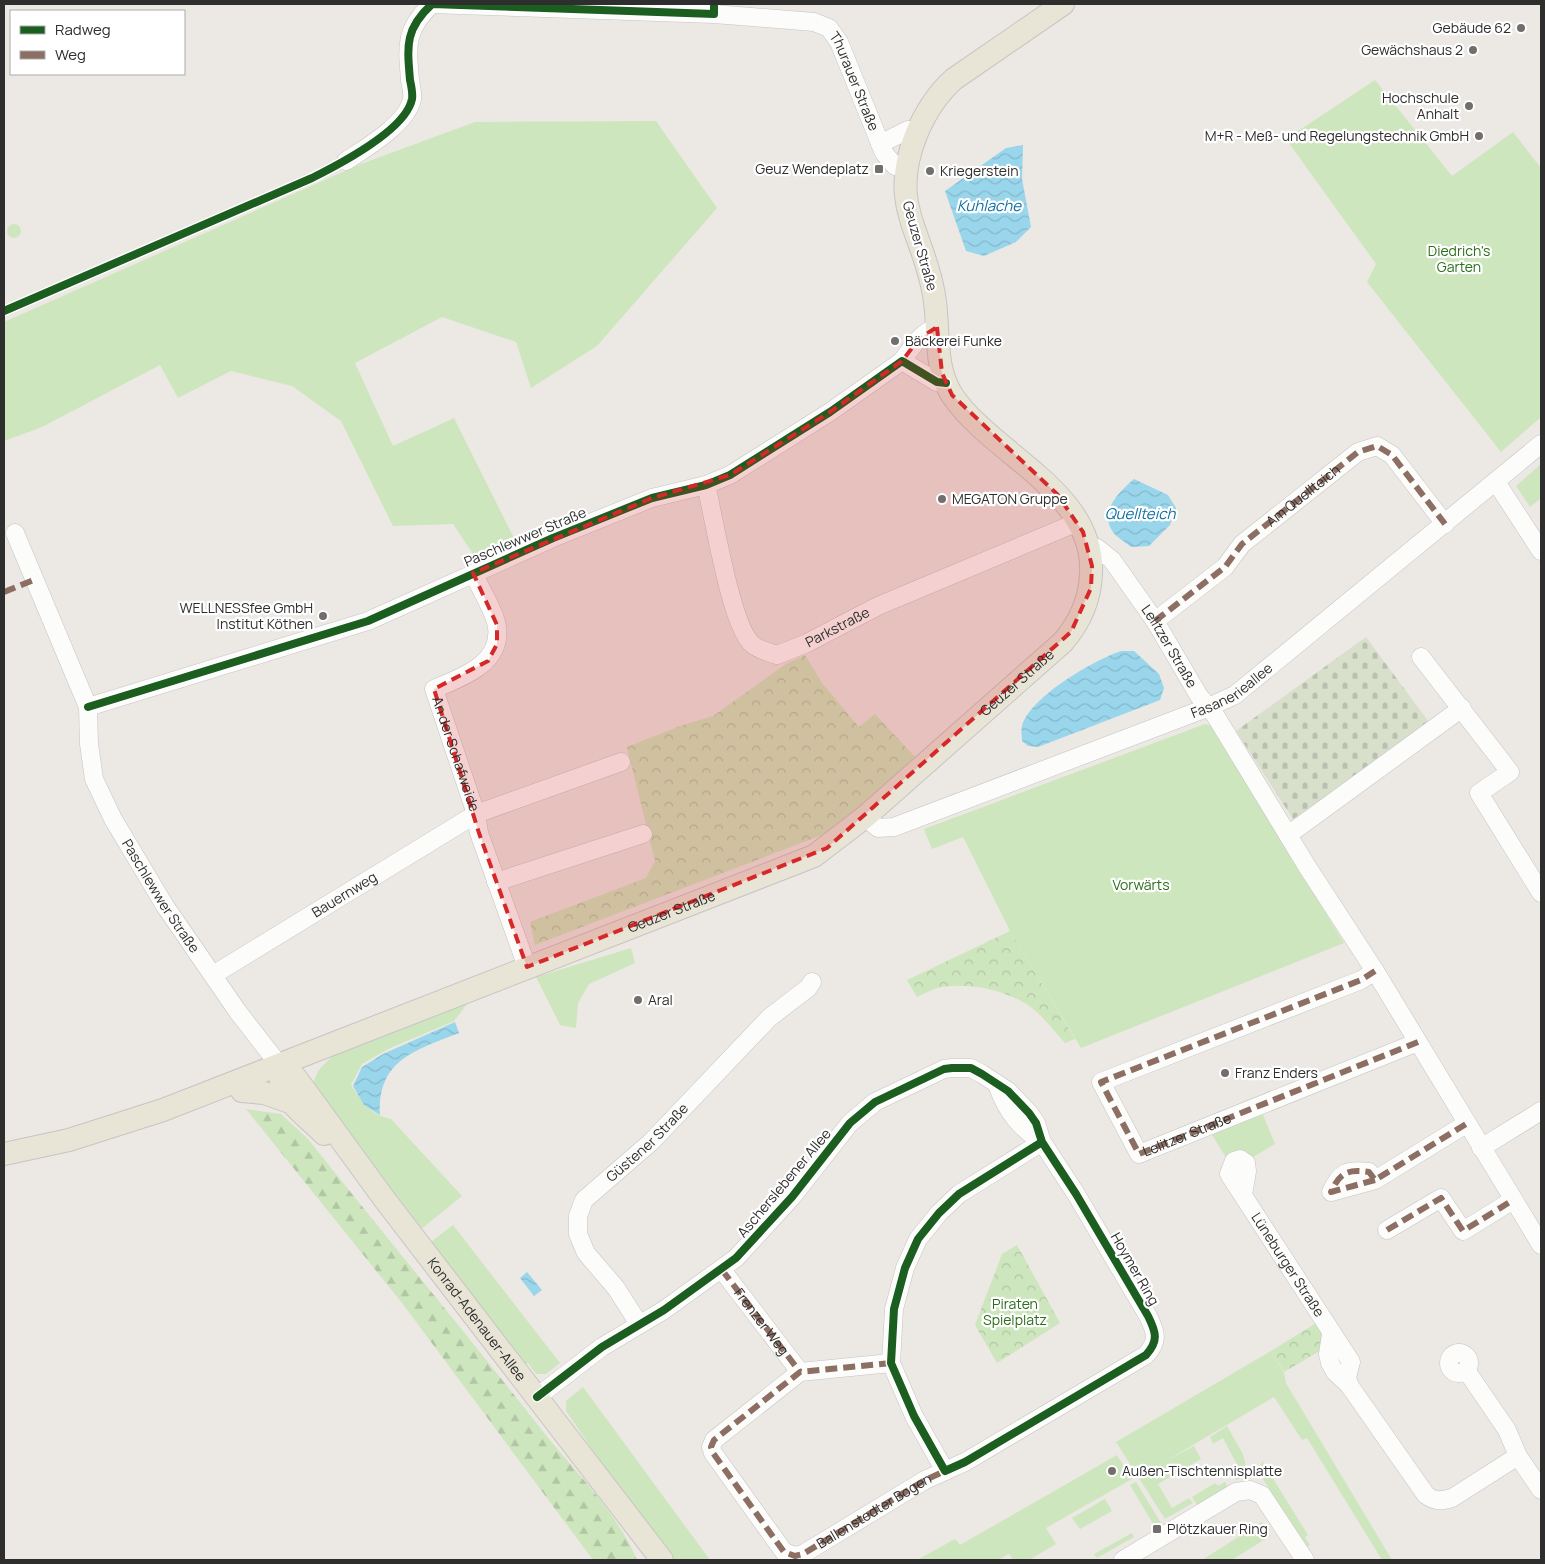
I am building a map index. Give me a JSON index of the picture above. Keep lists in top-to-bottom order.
{
  "streets": {
    "main road": ["Geuzer Straße", "Konrad-Adenauer-Allee"],
    "street": [
      "Thurauer Straße",
      "Am Quellteich",
      "Paschlewwer Straße",
      "Parkstraße",
      "Lelitzer Straße",
      "Fasanerieallee",
      "An der Schafweide",
      "Bauernweg",
      "Güstener Straße",
      "Ascherslebener Allee",
      "Lüneburger Straße",
      "Hoymer Ring",
      "Frenzer Weg",
      "Ballenstedter Bogen"
    ]
  },
  "crossings": [
    ["Thurauer Straße", "Geuzer Straße"],
    ["Geuzer Straße", "Paschlewwer Straße"],
    ["Geuzer Straße", "Parkstraße"],
    ["Geuzer Straße", "Lelitzer Straße"],
    ["Geuzer Straße", "Fasanerieallee"],
    ["Geuzer Straße", "An der Schafweide"],
    ["Geuzer Straße", "Konrad-Adenauer-Allee"],
    ["Am Quellteich", "Lelitzer Straße"],
    ["Am Quellteich", "Fasanerieallee"],
    ["Paschlewwer Straße", "Parkstraße"],
    ["Paschlewwer Straße", "An der Schafweide"],
    ["Paschlewwer Straße", "Bauernweg"],
    ["Paschlewwer Straße", "Konrad-Adenauer-Allee"],
    ["Lelitzer Straße", "Fasanerieallee"],
    ["An der Schafweide", "Bauernweg"],
    ["Güstener Straße", "Ascherslebener Allee"],
    ["Ascherslebener Allee", "Hoymer Ring"],
    ["Ascherslebener Allee", "Konrad-Adenauer-Allee"],
    ["Ascherslebener Allee", "Frenzer Weg"],
    ["Hoymer Ring", "Ballenstedter Bogen"],
    ["Frenzer Weg", "Ballenstedter Bogen"]
  ],
  "water": ["Kuhlache", "Quellteich"],
  "parks": ["Diedrich's Garten", "Vorwärts", "Piraten Spielplatz"],
  "places": {
    "other": [
      "Gebäude 62",
      "Gewächshaus 2",
      "Hochschule Anhalt",
      "M+R - Meß- und Regelungstechnik GmbH",
      "Kriegerstein",
      "Bäckerei Funke",
      "MEGATON Gruppe",
      "WELLNESSfee GmbH Institut Köthen",
      "Aral",
      "Franz Enders",
      "Außen-Tischtennisplatte"
    ],
    "transit": ["Geuz Wendeplatz", "Plötzkauer Ring"]
  },
  "legend": ["Radweg", "Weg"]
}
